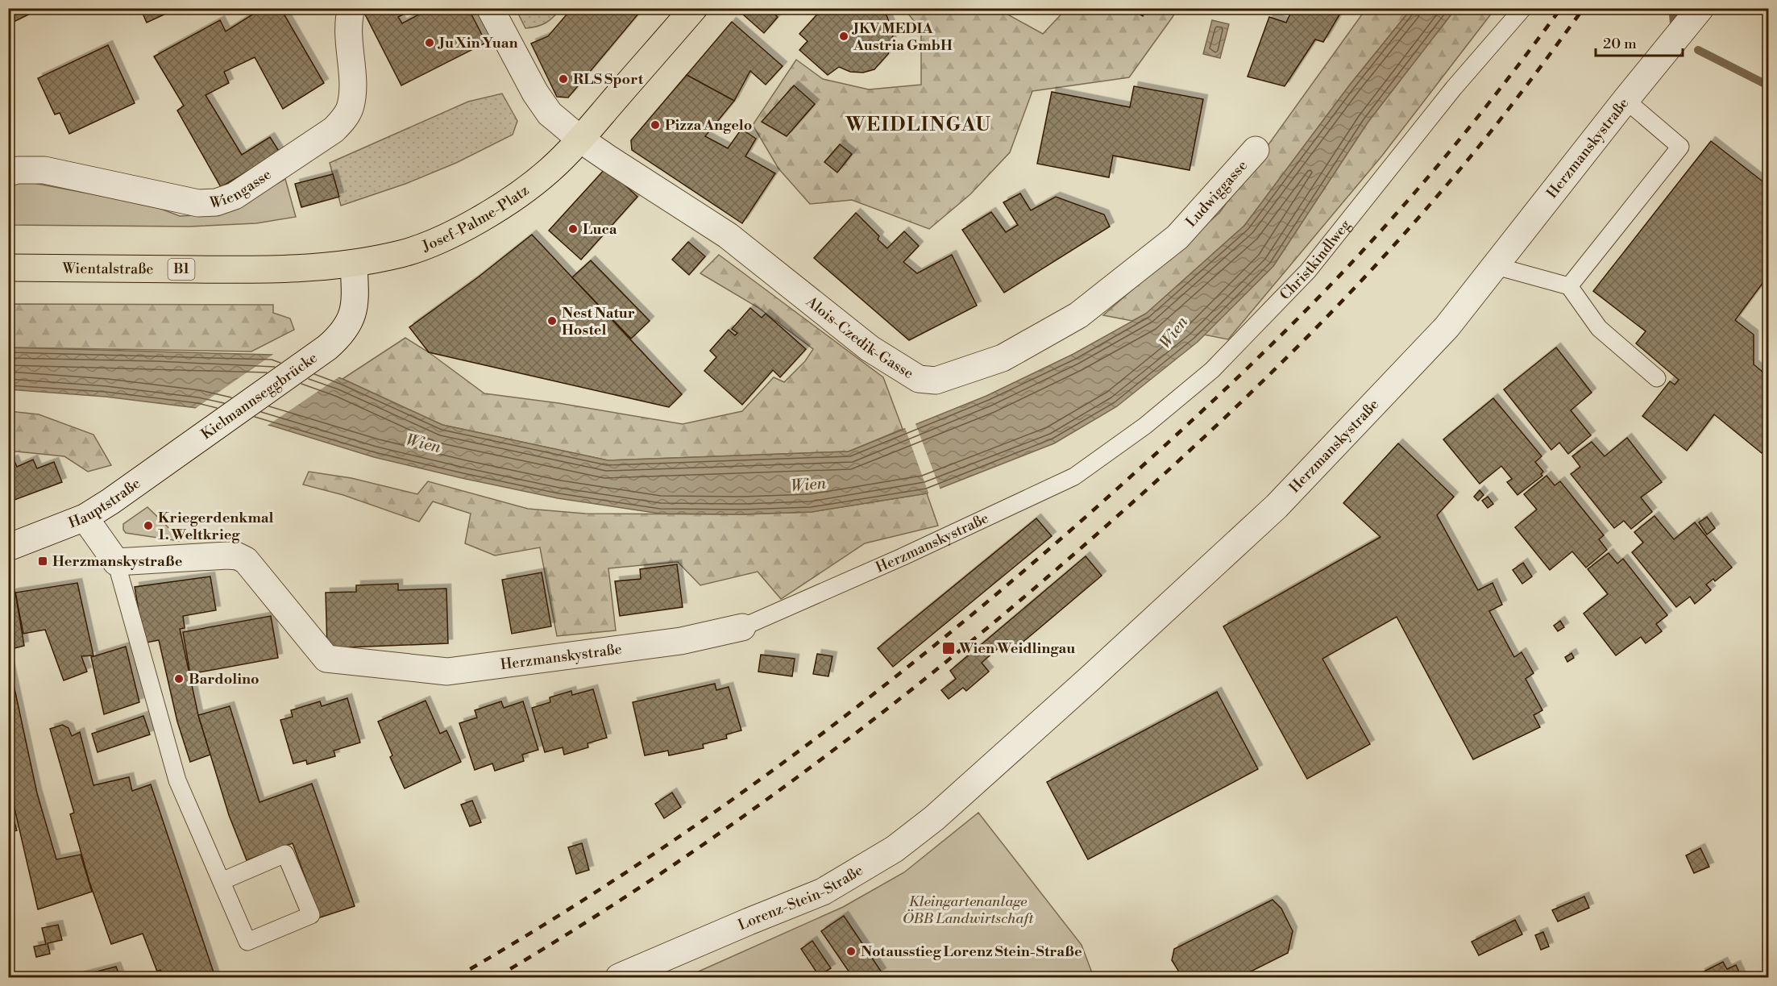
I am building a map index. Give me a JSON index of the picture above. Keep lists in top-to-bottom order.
{
  "streets": {
    "main road": ["Josef-Palme-Platz", "Wientalstraße", "B1"],
    "street": [
      "Herzmanskystraße",
      "Wiengasse",
      "Ludwiggasse",
      "Alois-Czedik-Gasse",
      "Kielmannseggbrücke",
      "Hauptstraße",
      "Lorenz-Stein-Straße"
    ],
    "lane": ["Christkindlweg"]
  },
  "crossings": [
    ["Herzmanskystraße", "Christkindlweg"],
    ["Herzmanskystraße", "Lorenz-Stein-Straße"],
    ["Ludwiggasse", "Alois-Czedik-Gasse"],
    ["Josef-Palme-Platz", "Wientalstraße"],
    ["Josef-Palme-Platz", "B1"],
    ["Josef-Palme-Platz", "Alois-Czedik-Gasse"],
    ["Josef-Palme-Platz", "Kielmannseggbrücke"],
    ["Wientalstraße", "Kielmannseggbrücke"],
    ["B1", "Alois-Czedik-Gasse"],
    ["Kielmannseggbrücke", "Hauptstraße"]
  ],
  "districts": ["WEIDLINGAU"],
  "water": ["Wien"],
  "parks": ["Kleingartenanlage ÖBB Landwirtschaft"],
  "places": {
    "other": [
      "JKV MEDIA Austria GmbH",
      "Ju Xin Yuan",
      "RLS Sport",
      "Pizza Angelo",
      "Luca",
      "Nest Natur Hostel",
      "Kriegerdenkmal 1. Weltkrieg",
      "Bardolino",
      "Notausstieg Lorenz Stein-Straße"
    ],
    "transit": ["Herzmanskystraße", "Wien Weidlingau"]
  },
  "scale_bar": "20 m"
}
